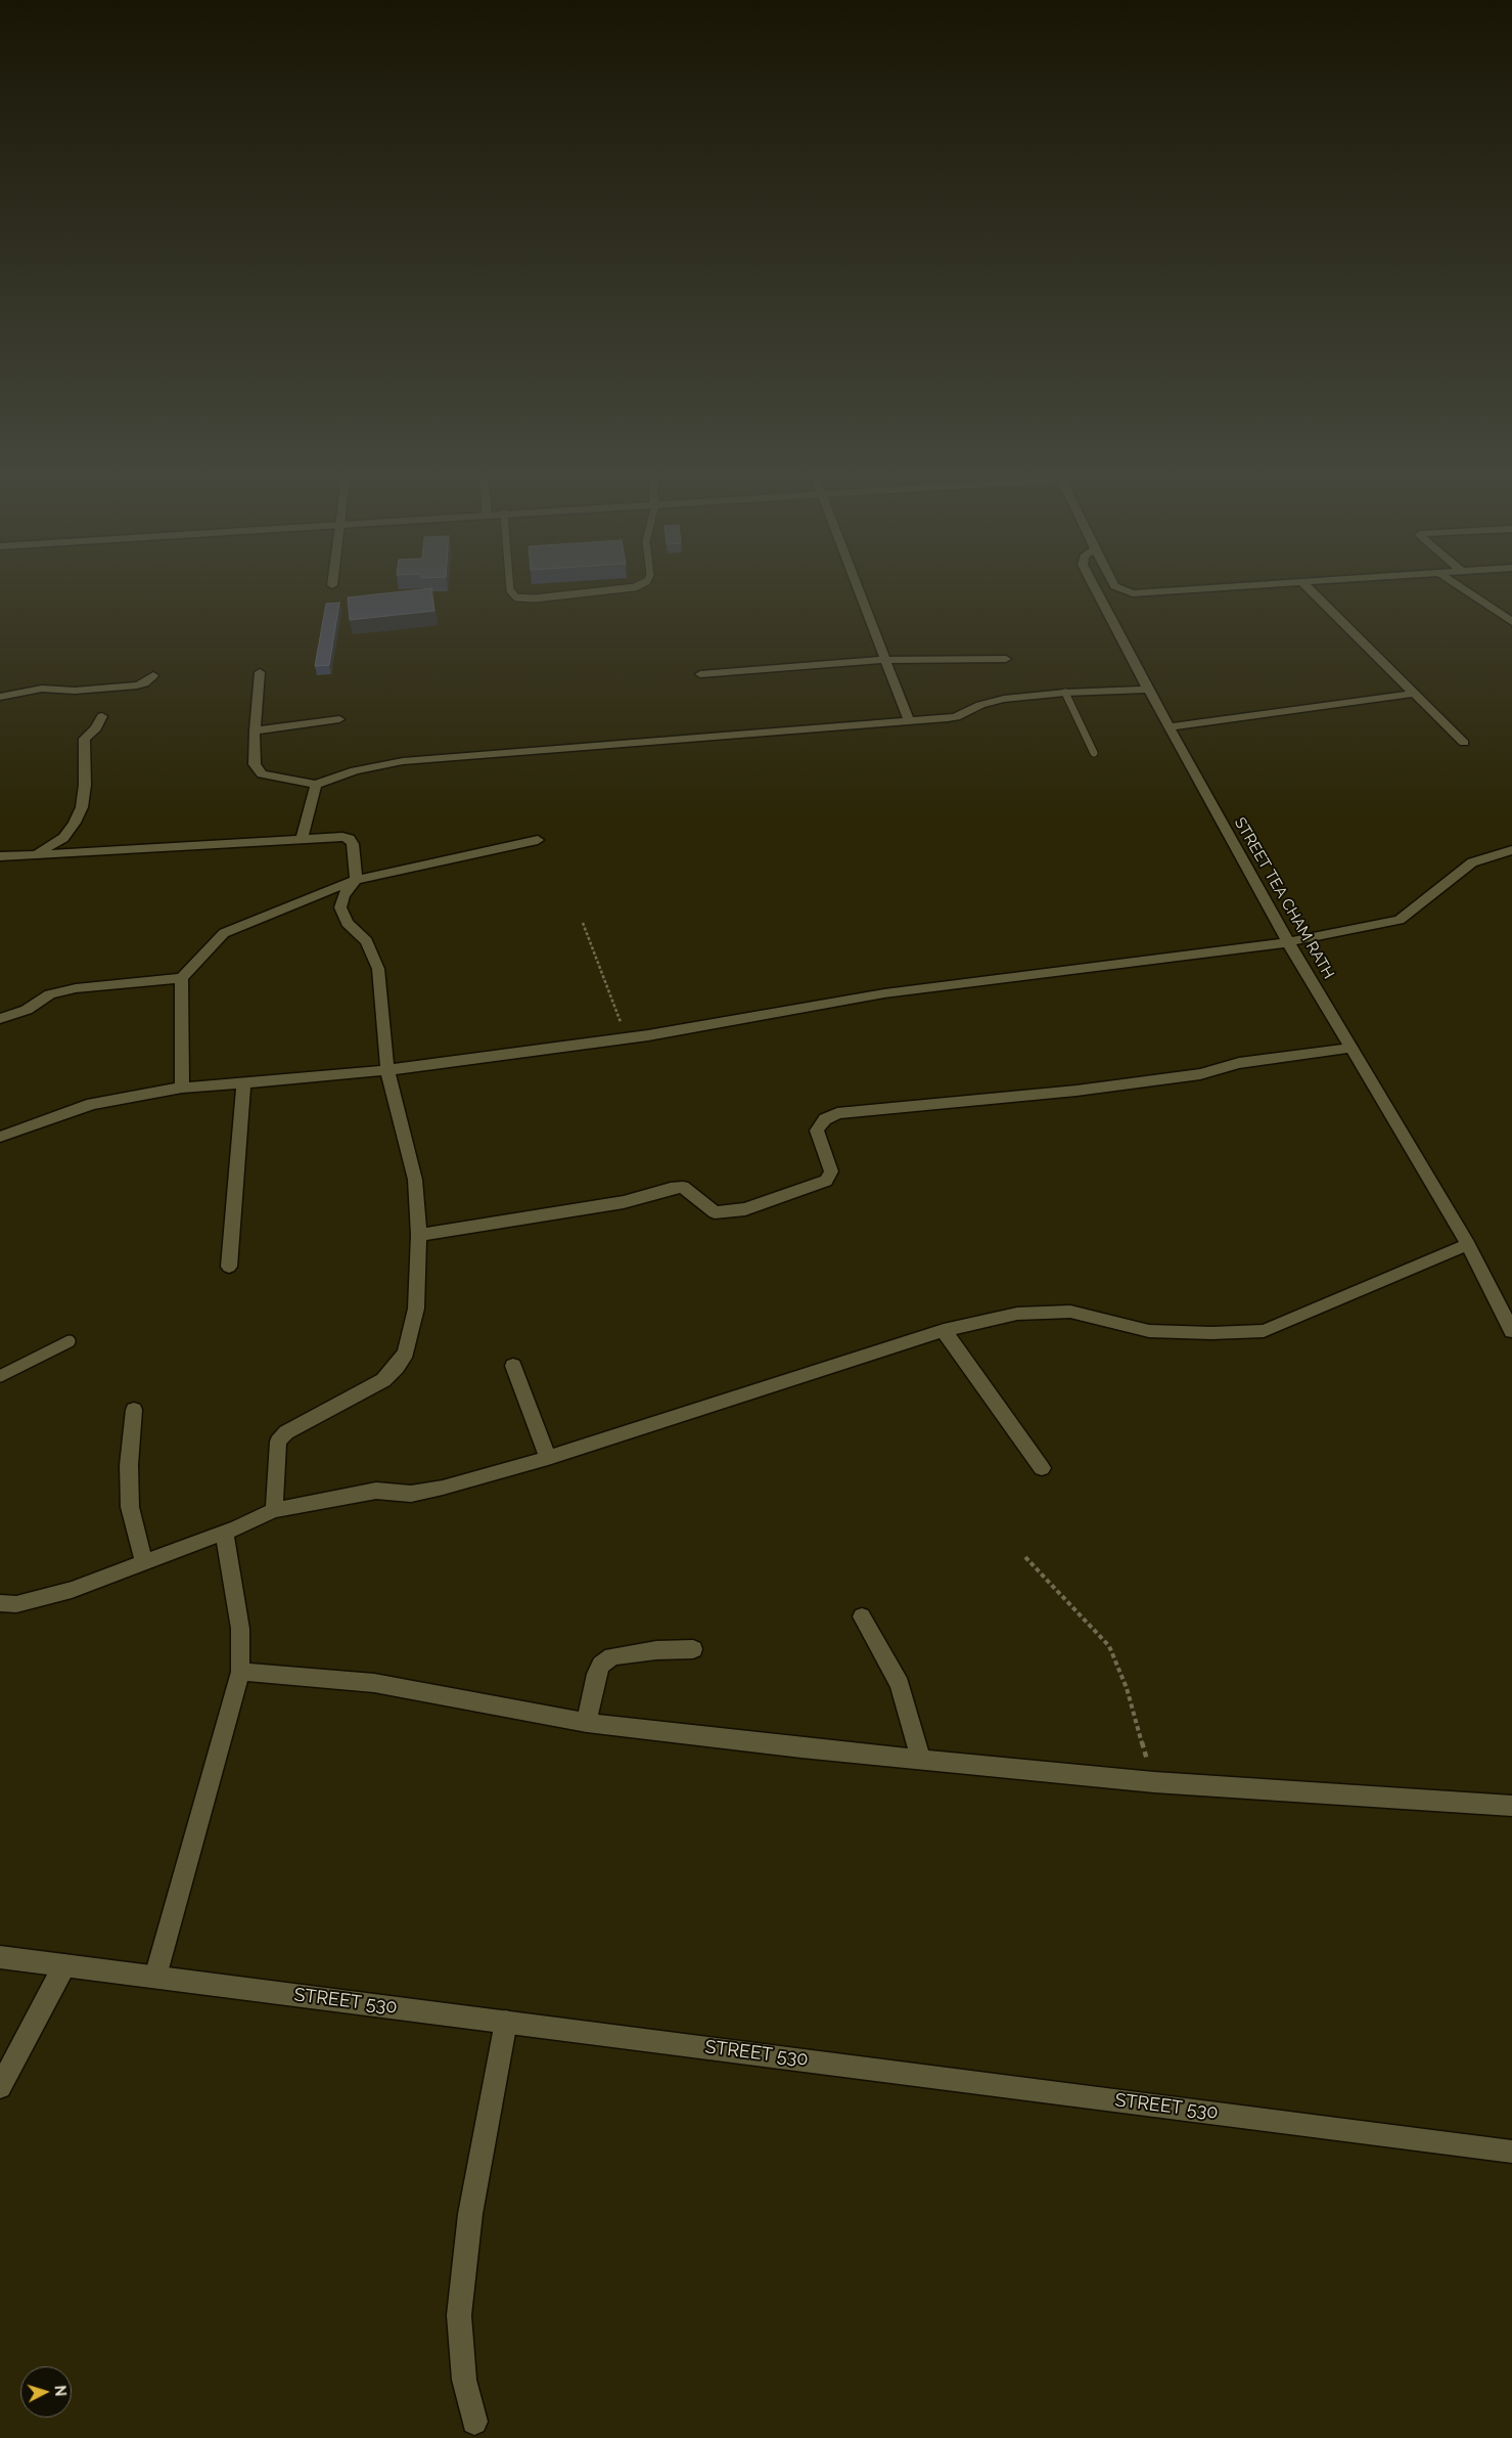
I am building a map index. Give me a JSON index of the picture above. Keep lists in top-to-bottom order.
{
  "streets": {
    "street": ["STREET TEA CHAM RATH", "STREET 530"]
  },
  "north": "right"
}
